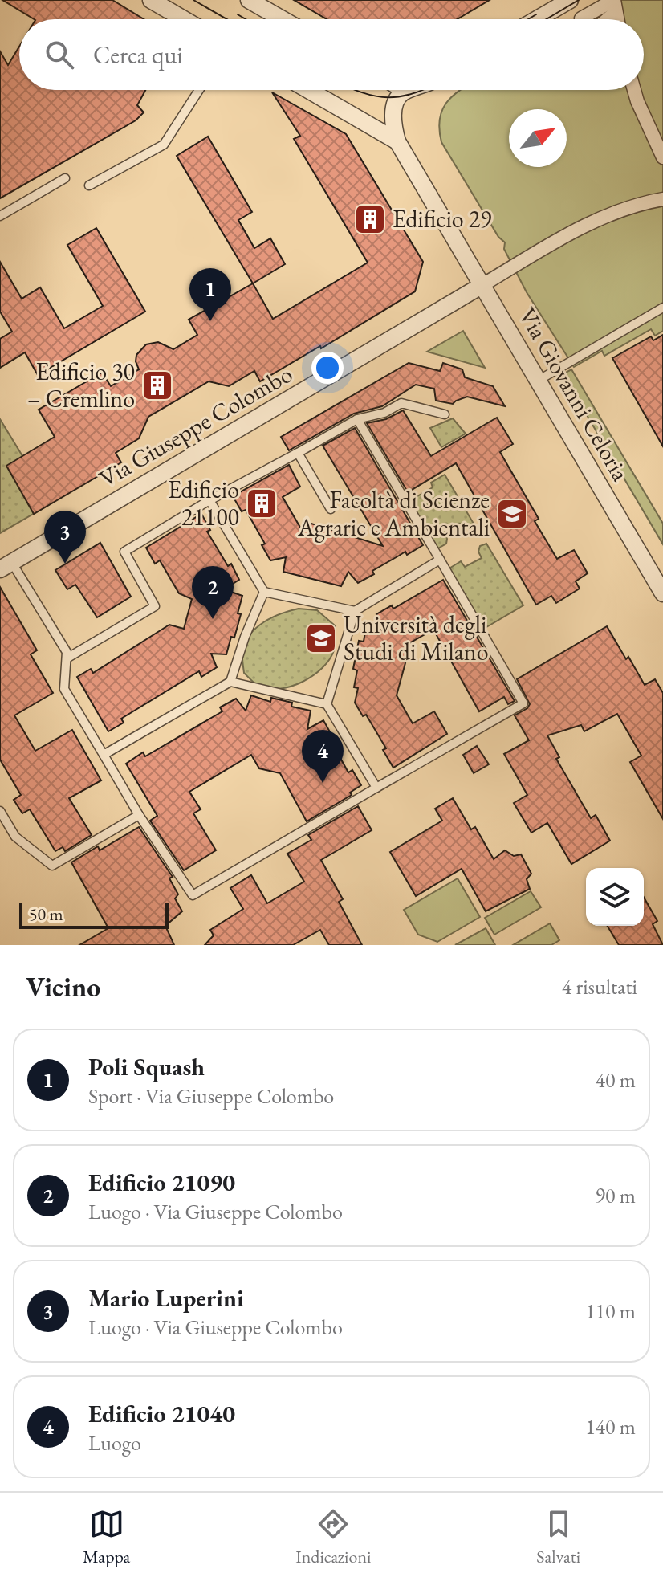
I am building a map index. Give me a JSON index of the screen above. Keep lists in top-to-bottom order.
{
  "streets": {
    "street": ["Via Giovanni Celoria", "Via Giuseppe Colombo"]
  },
  "crossings": [
    ["Via Giovanni Celoria", "Via Giuseppe Colombo"]
  ],
  "places": {
    "building": ["Edificio 29", "Edificio 30 – Cremlino", "Edificio 21100"],
    "school or university": ["Facoltà di Scienze Agrarie e Ambientali", "Università degli Studi di Milano"]
  },
  "scale_bar": "50 m",
  "north": "top right",
  "page": {
    "search": "Cerca qui",
    "pins": [
      "1",
      "3",
      "2",
      "4"
    ],
    "scale": "50 m",
    "heading": ["Vicino", "4 risultati"],
    "list": [
      {
        "mark": "1",
        "name": "Poli Squash",
        "note": "Sport · Via Giuseppe Colombo",
        "value": "40 m"
      },
      {
        "mark": "2",
        "name": "Edificio 21090",
        "note": "Luogo · Via Giuseppe Colombo",
        "value": "90 m"
      },
      {
        "mark": "3",
        "name": "Mario Luperini",
        "note": "Luogo · Via Giuseppe Colombo",
        "value": "110 m"
      },
      {
        "mark": "4",
        "name": "Edificio 21040",
        "note": "Luogo",
        "value": "140 m"
      }
    ],
    "nav": ["Mappa", "Indicazioni", "Salvati"]
  }
}
